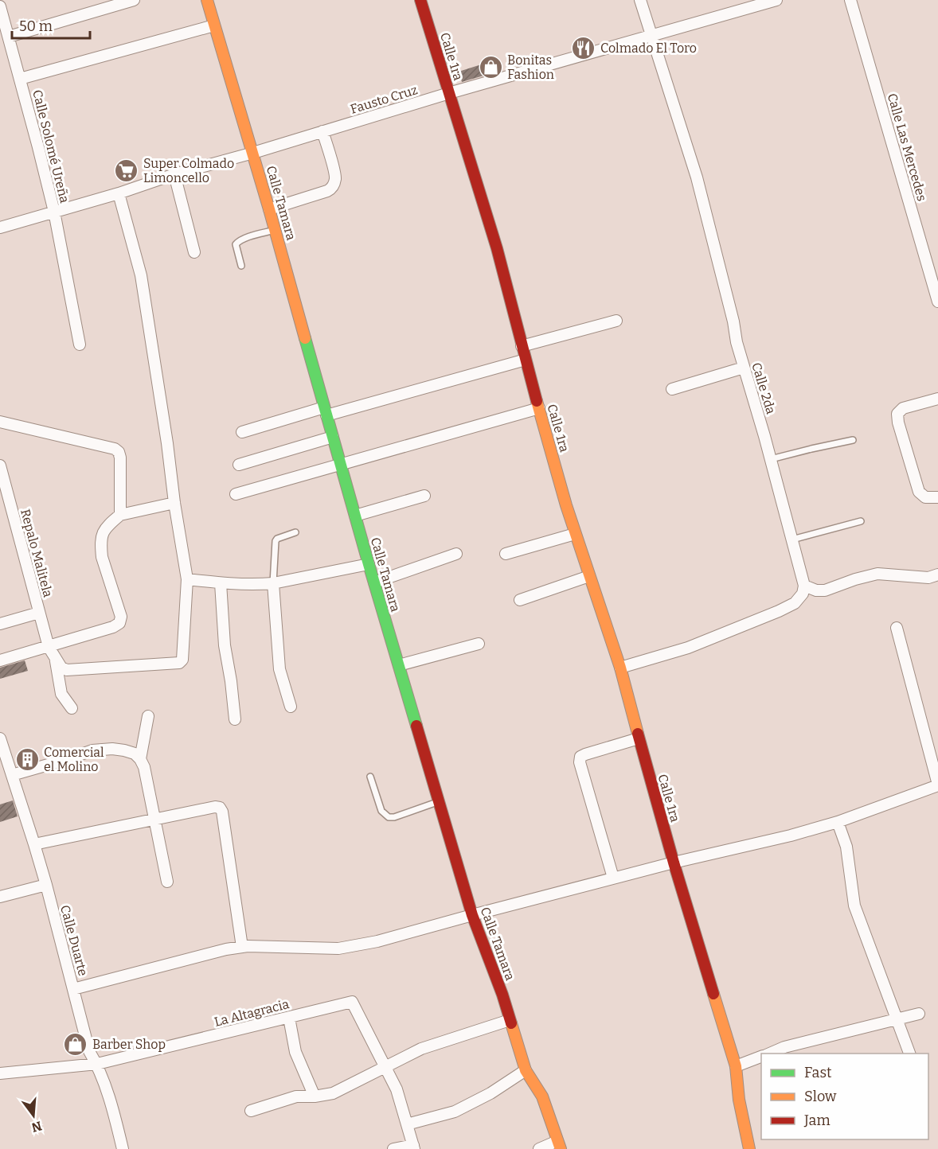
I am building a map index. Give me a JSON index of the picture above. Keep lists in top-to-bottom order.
{
  "streets": {
    "street": [
      "Calle 1ra",
      "Fausto Cruz",
      "Calle Solomé Ureña",
      "Calle Las Mercedes",
      "Calle Tamara",
      "Calle 2da",
      "Repalo Malitela",
      "Calle Duarte",
      "La Altagracia"
    ]
  },
  "crossings": [
    ["Calle 1ra", "Fausto Cruz"],
    ["Fausto Cruz", "Calle Solomé Ureña"],
    ["Fausto Cruz", "Calle Tamara"],
    ["Fausto Cruz", "Calle 2da"],
    ["Calle Duarte", "La Altagracia"]
  ],
  "places": {
    "restaurant": ["Colmado El Toro"],
    "shop": ["Bonitas Fashion", "Barber Shop"],
    "supermarket": ["Super Colmado Limoncello"],
    "building": ["Comercial el Molino"]
  },
  "legend": ["Fast", "Slow", "Jam"],
  "scale_bar": "50 m",
  "north": "bottom"
}
